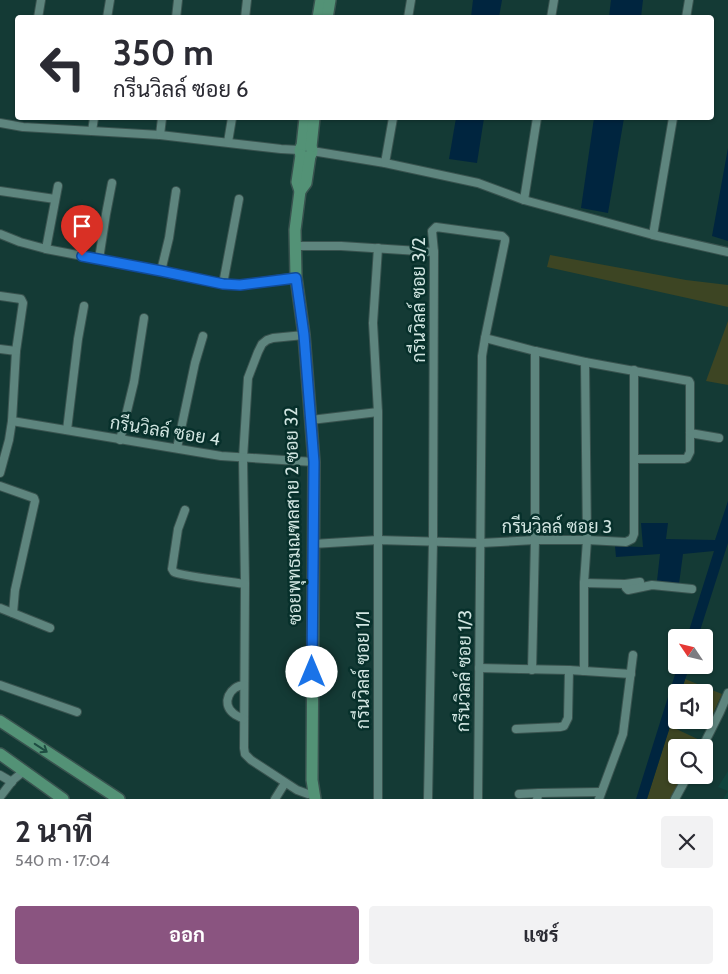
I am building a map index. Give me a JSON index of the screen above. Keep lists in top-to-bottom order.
{
  "streets": {
    "street": [
      "กรีนวิลล์ ซอย 3/2",
      "กรีนวิลล์ ซอย 4",
      "ซอยพุทธมณฑลสาย 2 ซอย 32",
      "กรีนวิลล์ ซอย 3",
      "กรีนวิลล์ ซอย 1/1",
      "กรีนวิลล์ ซอย 1/3"
    ]
  },
  "crossings": [
    ["กรีนวิลล์ ซอย 3/2", "กรีนวิลล์ ซอย 3"],
    ["กรีนวิลล์ ซอย 3/2", "กรีนวิลล์ ซอย 1/3"],
    ["กรีนวิลล์ ซอย 4", "ซอยพุทธมณฑลสาย 2 ซอย 32"],
    ["ซอยพุทธมณฑลสาย 2 ซอย 32", "กรีนวิลล์ ซอย 3"],
    ["กรีนวิลล์ ซอย 3", "กรีนวิลล์ ซอย 1/1"],
    ["กรีนวิลล์ ซอย 3", "กรีนวิลล์ ซอย 1/3"]
  ],
  "north": "top left",
  "page": {
    "turn": ["350 m", "กรีนวิลล์ ซอย 6"],
    "heading": ["2 นาที", "540 m · 17:04"],
    "buttons": ["ออก", "แชร์"]
  }
}
